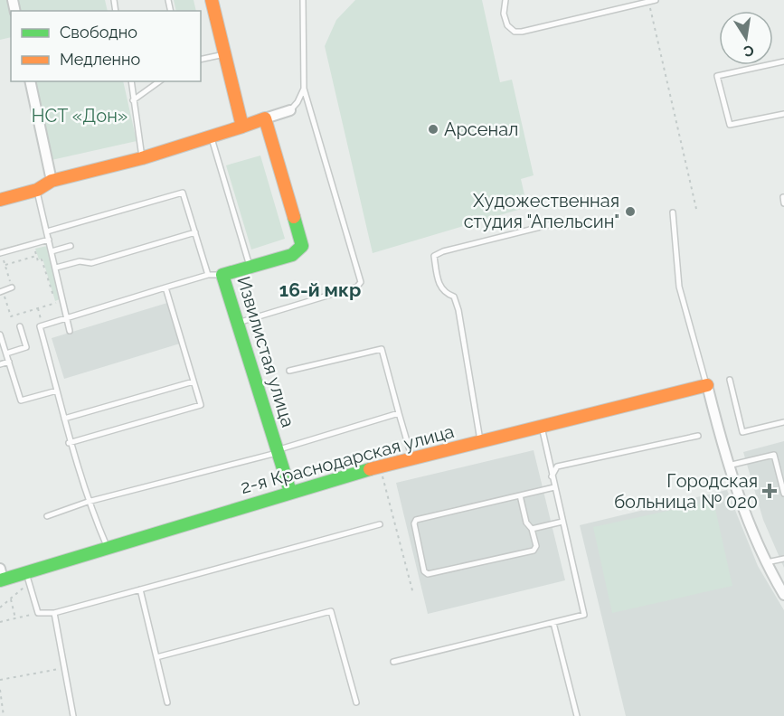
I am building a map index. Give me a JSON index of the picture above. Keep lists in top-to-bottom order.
{
  "streets": {
    "street": ["Извилистая улица", "2-я Краснодарская улица"]
  },
  "crossings": [
    ["Извилистая улица", "2-я Краснодарская улица"]
  ],
  "districts": ["16-й мкр"],
  "parks": ["НСТ «Дон»"],
  "places": {
    "other": ["Арсенал", "Художественная студия \"Апельсин\""],
    "health": ["Городская больница № 020"]
  },
  "legend": ["Свободно", "Медленно"],
  "north": "bottom"
}
